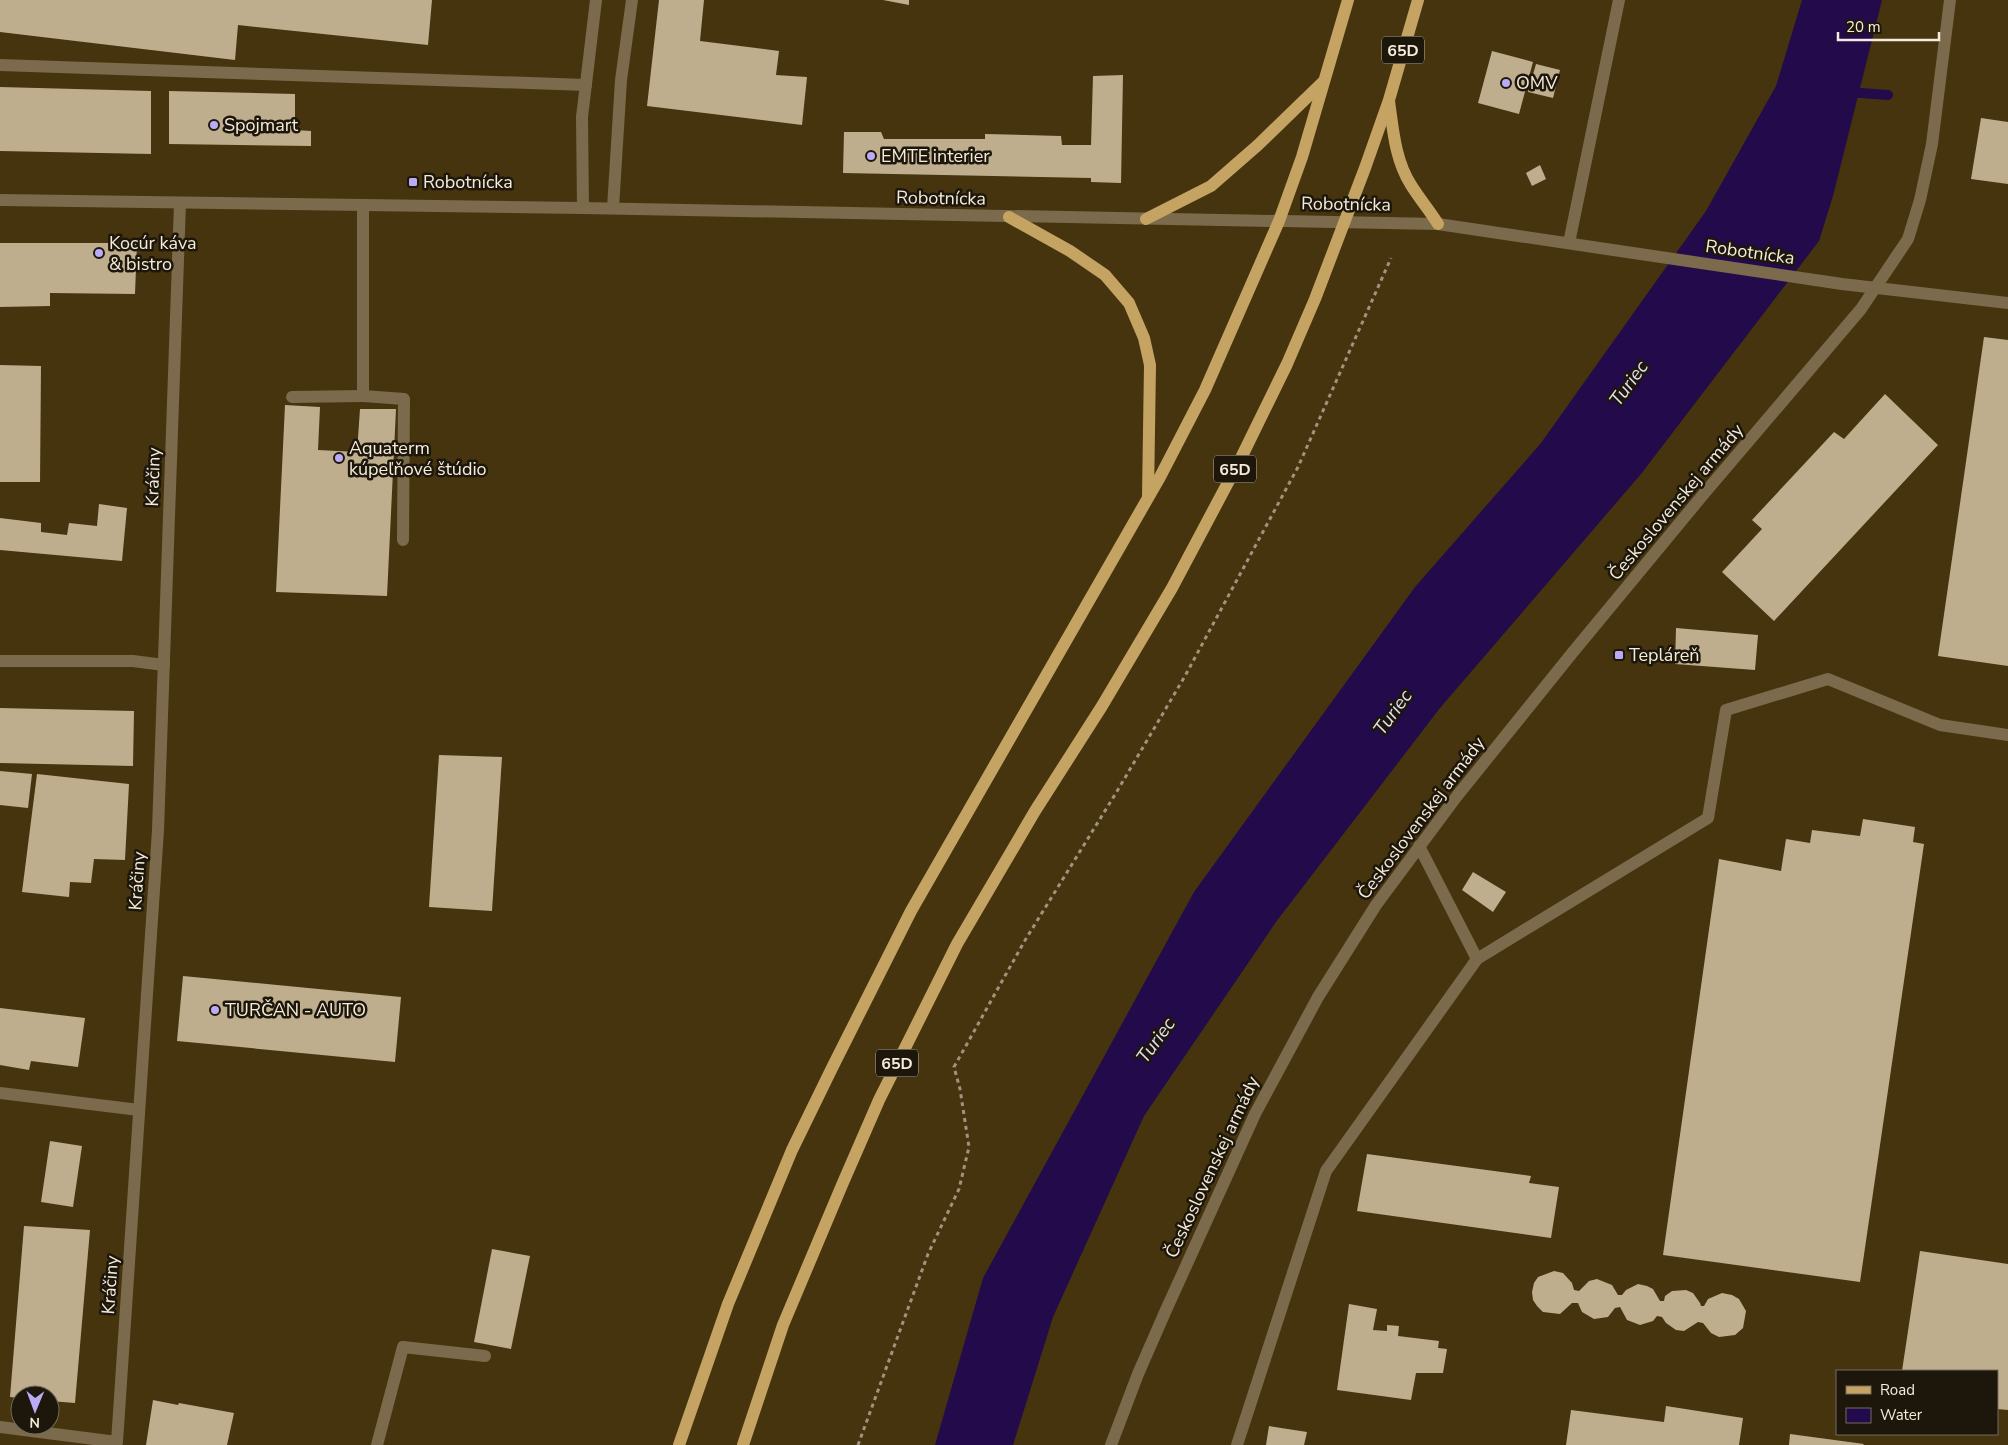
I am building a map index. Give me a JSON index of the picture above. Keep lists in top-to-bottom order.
{
  "streets": {
    "main road": ["65D"],
    "street": ["Robotnícka", "Kráčiny", "Československej armády"]
  },
  "crossings": [
    ["65D", "Robotnícka"],
    ["Robotnícka", "Kráčiny"],
    ["Robotnícka", "Československej armády"]
  ],
  "water": ["Turiec"],
  "places": {
    "other": [
      "OMV",
      "Spojmart",
      "EMTE interier",
      "Kocúr káva & bistro",
      "Aquaterm kúpeľňové štúdio",
      "TURČAN - AUTO"
    ],
    "transit": ["Robotnícka", "Tepláreň"]
  },
  "legend": ["Road", "Water"],
  "scale_bar": "20 m",
  "north": "bottom"
}
